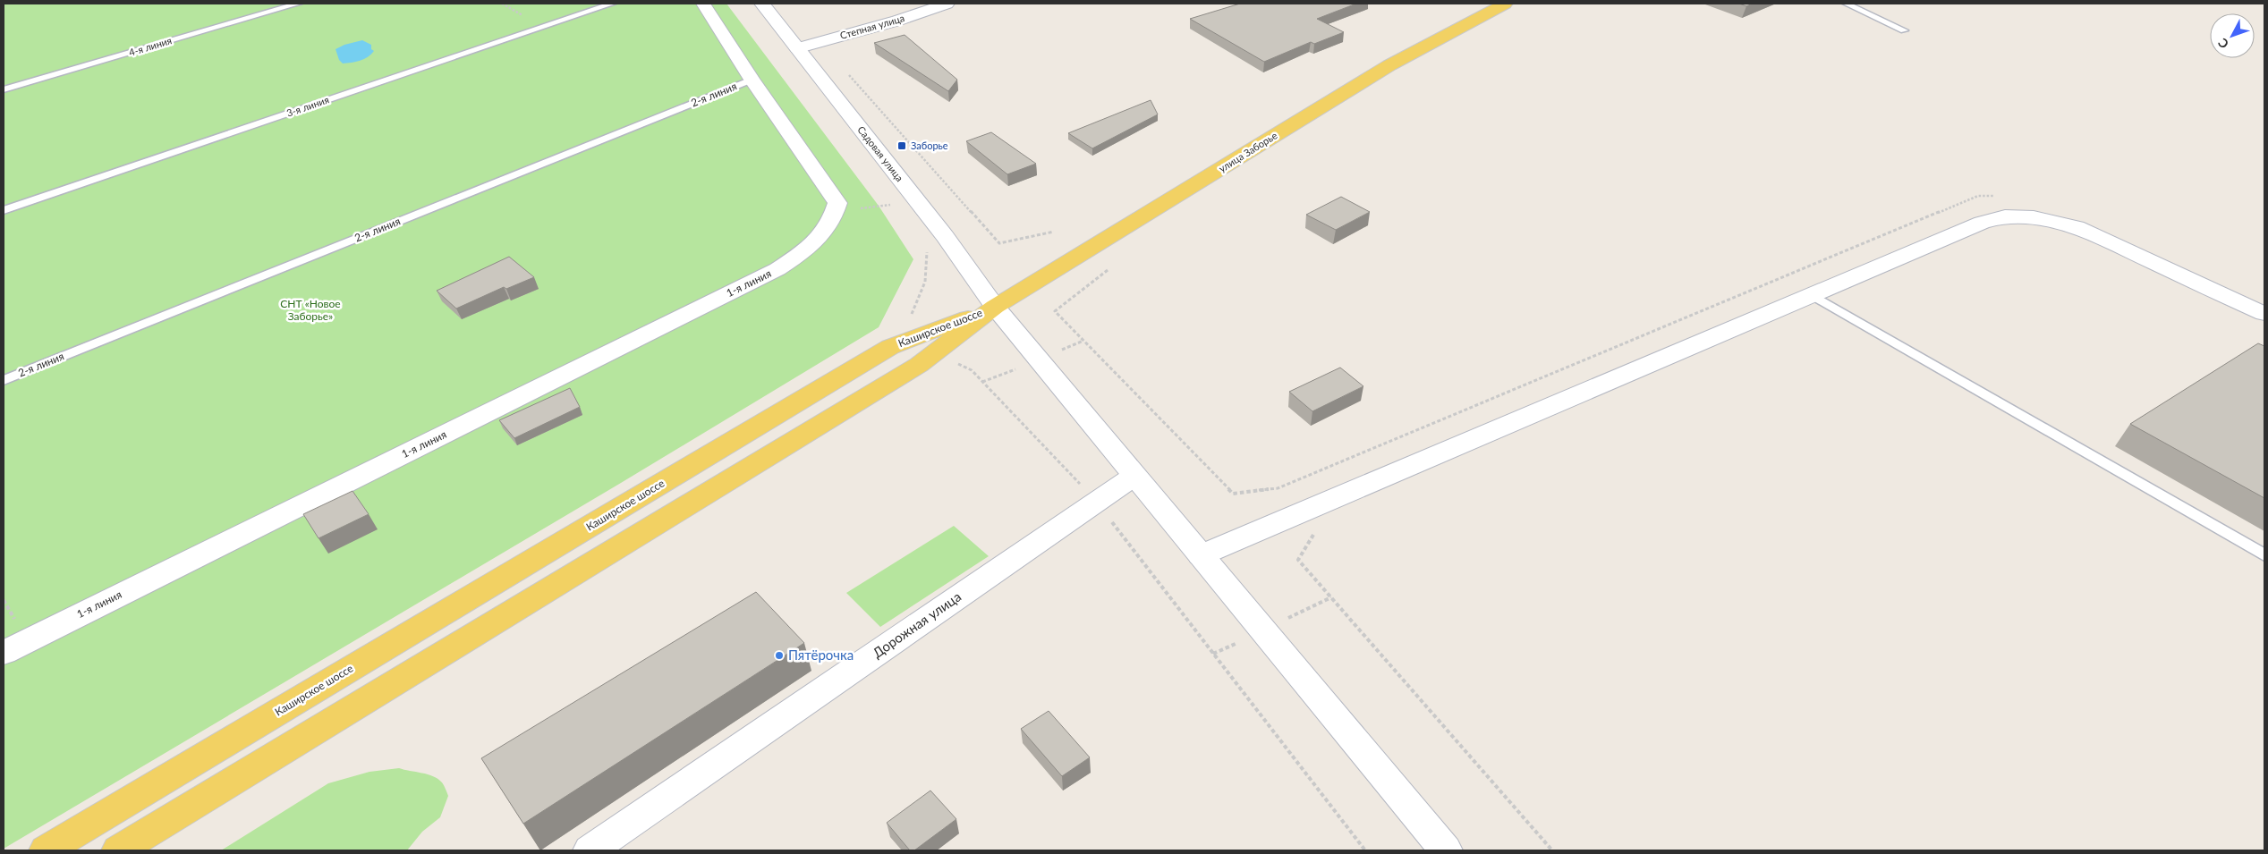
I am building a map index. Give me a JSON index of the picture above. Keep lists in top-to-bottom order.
{
  "streets": {
    "main road": ["улица Заборье", "Каширское шоссе"],
    "street": [
      "Степная улица",
      "Садовая улица",
      "1-я линия",
      "Дорожная улица"
    ],
    "lane": ["4-я линия", "2-я линия", "3-я линия"]
  },
  "crossings": [
    ["Степная улица", "Садовая улица"],
    ["улица Заборье", "Садовая улица"],
    ["улица Заборье", "Каширское шоссе"],
    ["Садовая улица", "Каширское шоссе"],
    ["Садовая улица", "Дорожная улица"]
  ],
  "parks": ["СНТ «Новое Заборье»"],
  "places": {
    "transit": ["Заборье"],
    "other": ["Пятёрочка"]
  },
  "north": "bottom left"
}
